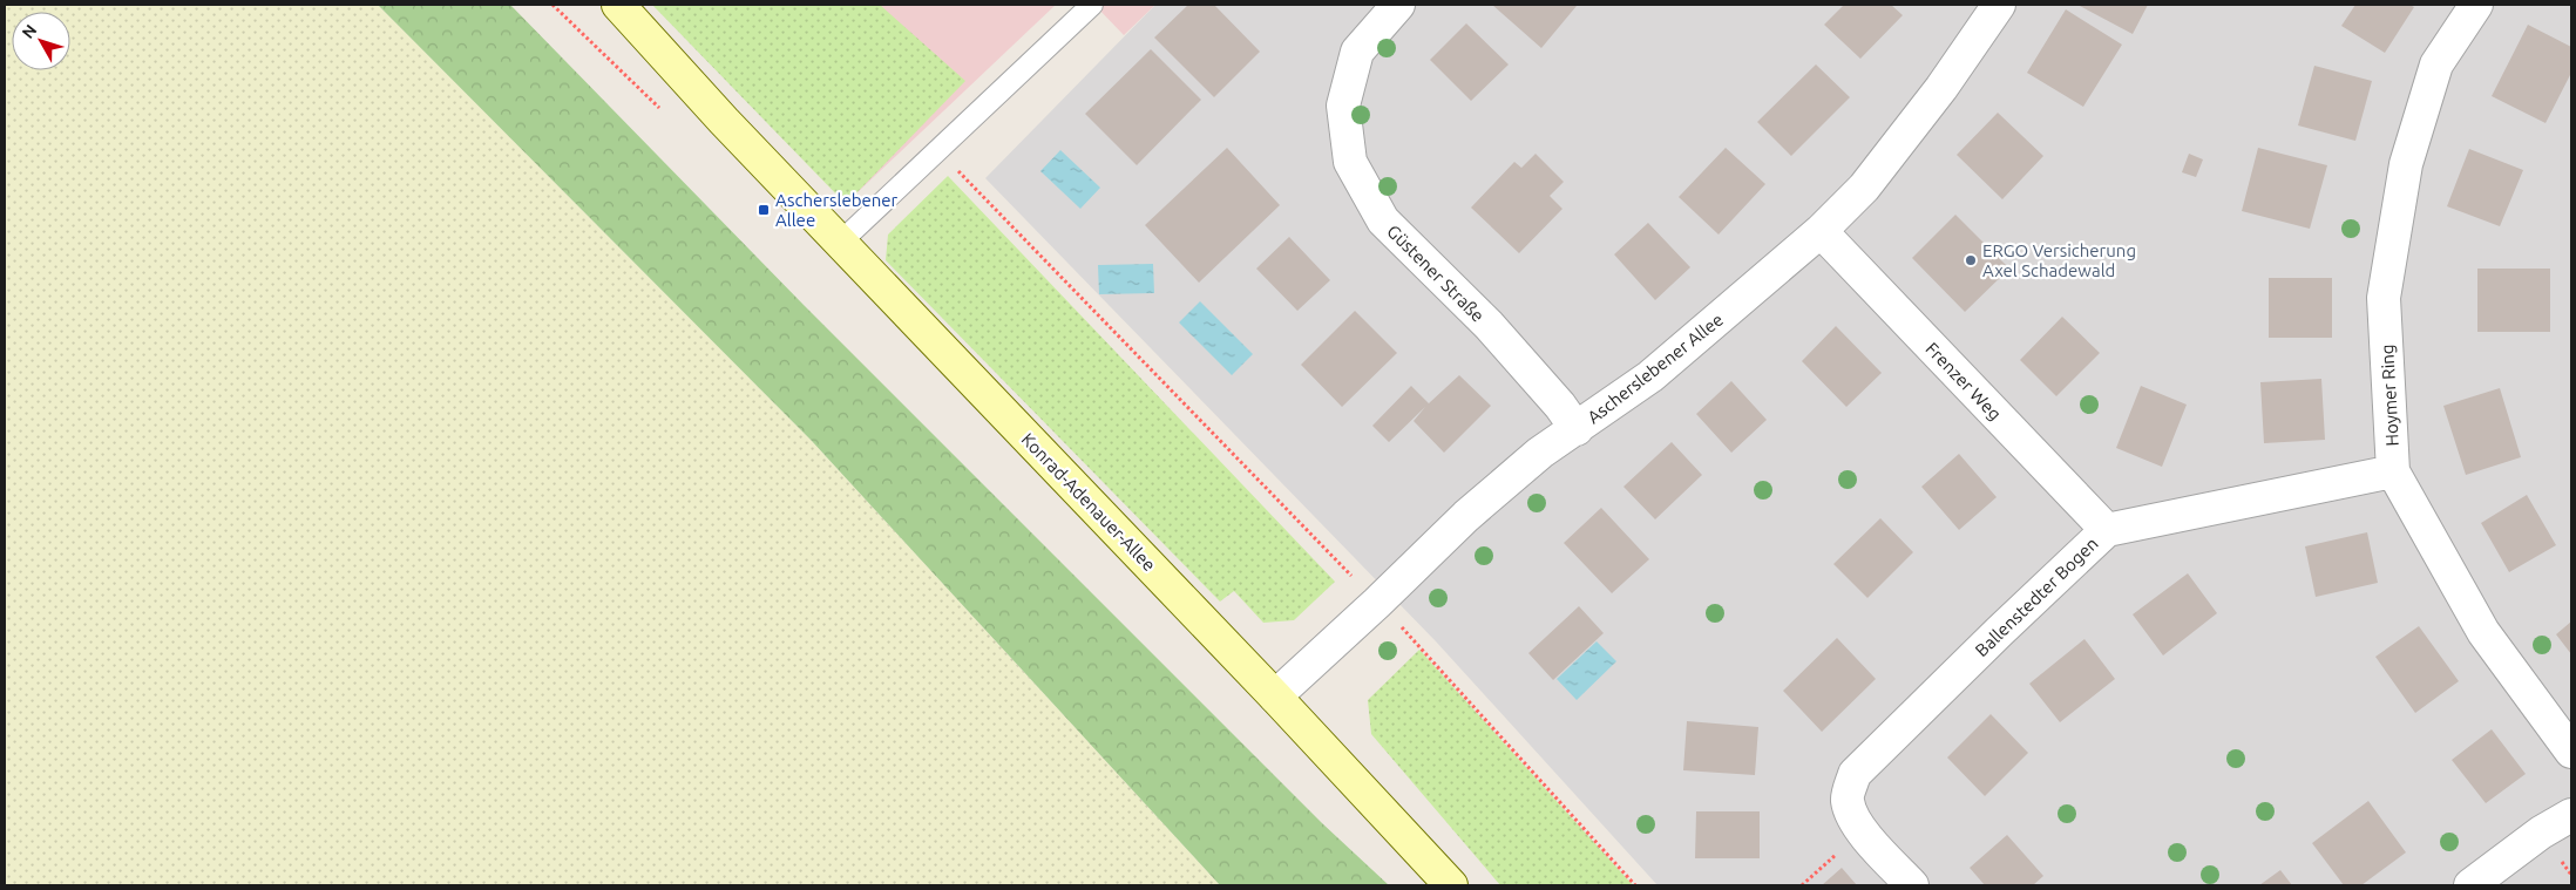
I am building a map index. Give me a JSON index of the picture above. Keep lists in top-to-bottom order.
{
  "streets": {
    "main road": ["Konrad-Adenauer-Allee"],
    "street": [
      "Güstener Straße",
      "Ascherslebener Allee",
      "Frenzer Weg",
      "Hoymer Ring",
      "Ballenstedter Bogen"
    ]
  },
  "crossings": [
    ["Güstener Straße", "Ascherslebener Allee"],
    ["Ascherslebener Allee", "Frenzer Weg"],
    ["Ascherslebener Allee", "Konrad-Adenauer-Allee"],
    ["Frenzer Weg", "Ballenstedter Bogen"],
    ["Hoymer Ring", "Ballenstedter Bogen"]
  ],
  "places": {
    "transit": ["Ascherslebener Allee"],
    "other": ["ERGO Versicherung Axel Schadewald"]
  },
  "north": "top left"
}
